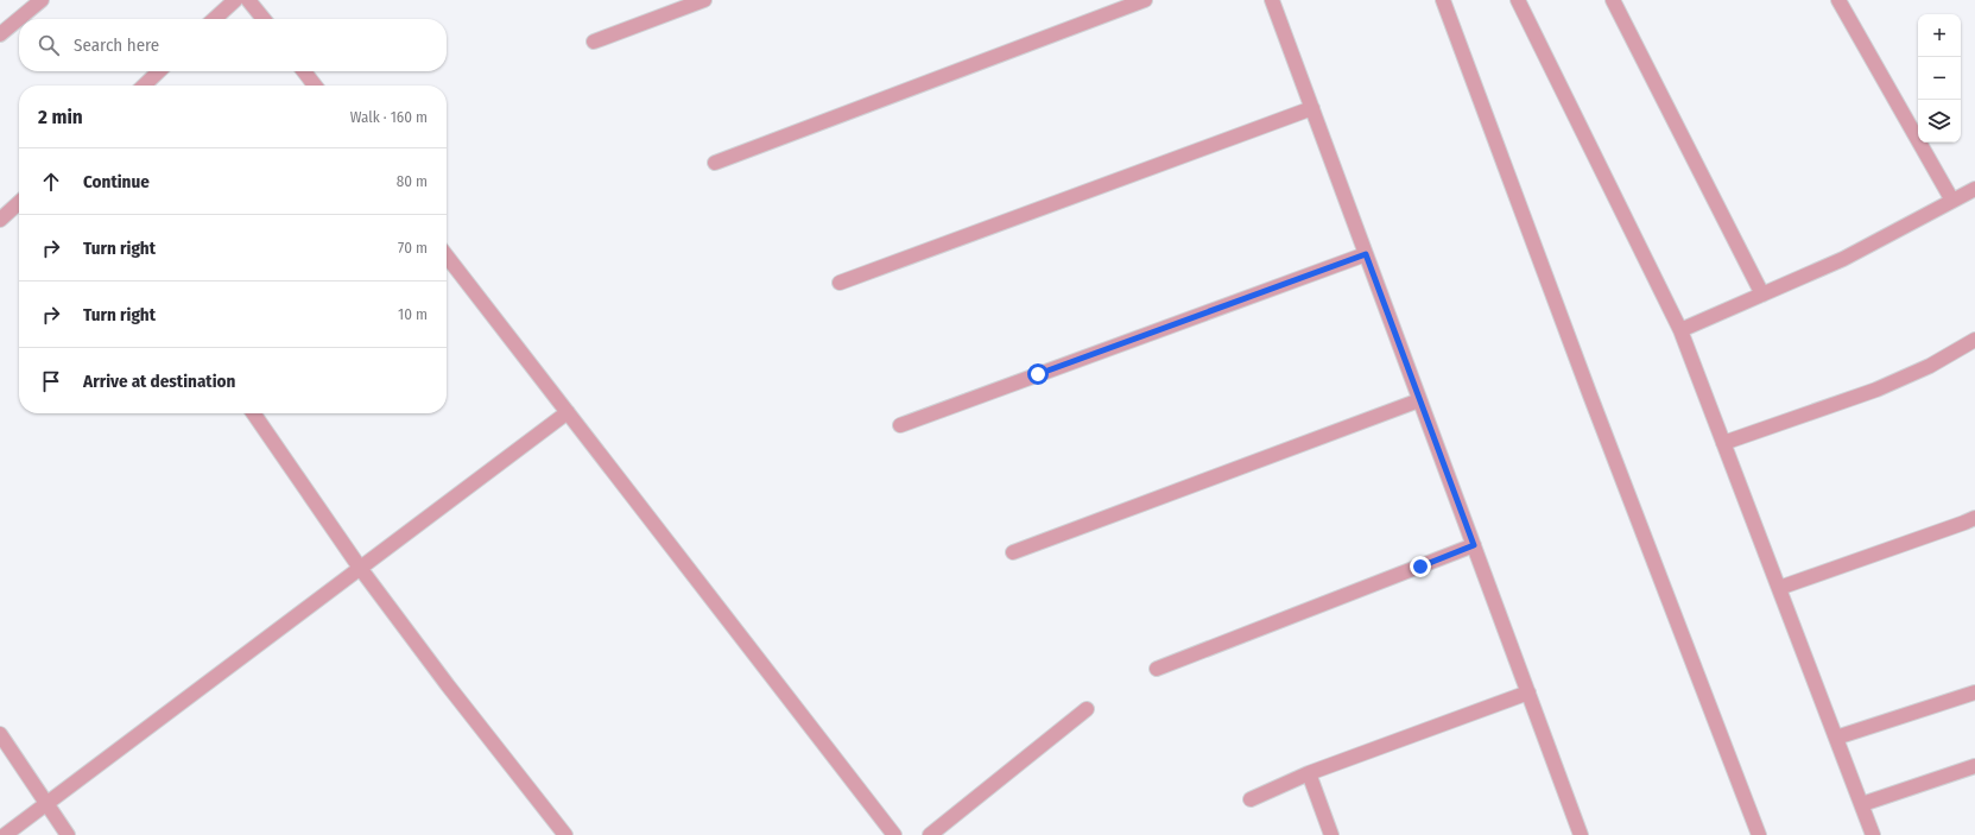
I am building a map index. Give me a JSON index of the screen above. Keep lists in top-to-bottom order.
{
  "page": {
    "map_buttons": ["+", "−"],
    "search": "Search here",
    "heading": ["2 min", "Walk · 160 m"],
    "list": [
      ["Continue", "80 m"],
      ["Turn right", "70 m"],
      ["Turn right", "10 m"],
      "Arrive at destination"
    ]
  }
}
